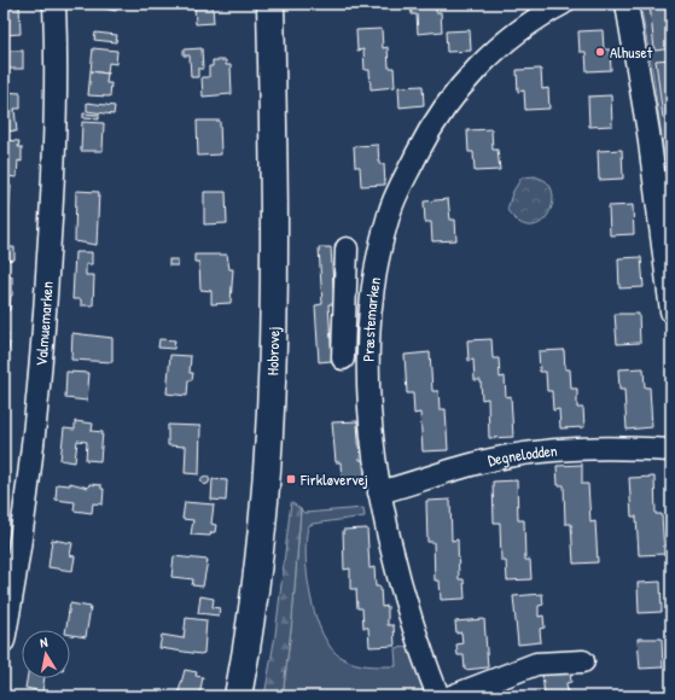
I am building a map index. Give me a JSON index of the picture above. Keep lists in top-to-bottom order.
{
  "streets": {
    "main road": ["Hobrovej"],
    "street": ["Præstemarken", "Valmuemarken", "Degnelodden"]
  },
  "crossings": [
    ["Præstemarken", "Degnelodden"]
  ],
  "places": {
    "other": ["Alhuset"],
    "transit": ["Firkløvervej"]
  },
  "north": "top"
}
